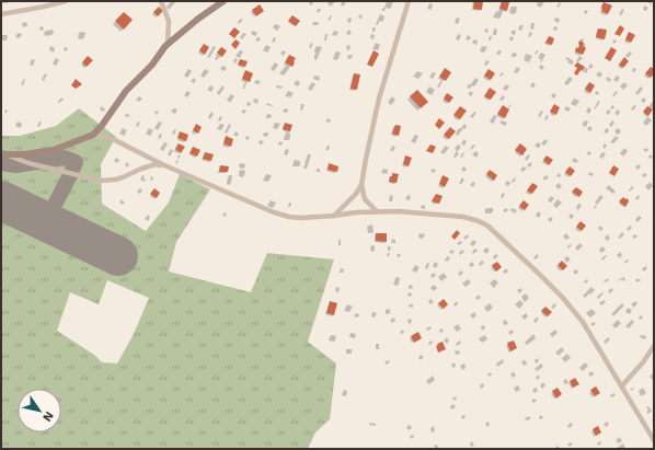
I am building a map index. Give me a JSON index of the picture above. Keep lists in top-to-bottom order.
{
  "north": "bottom right"
}
